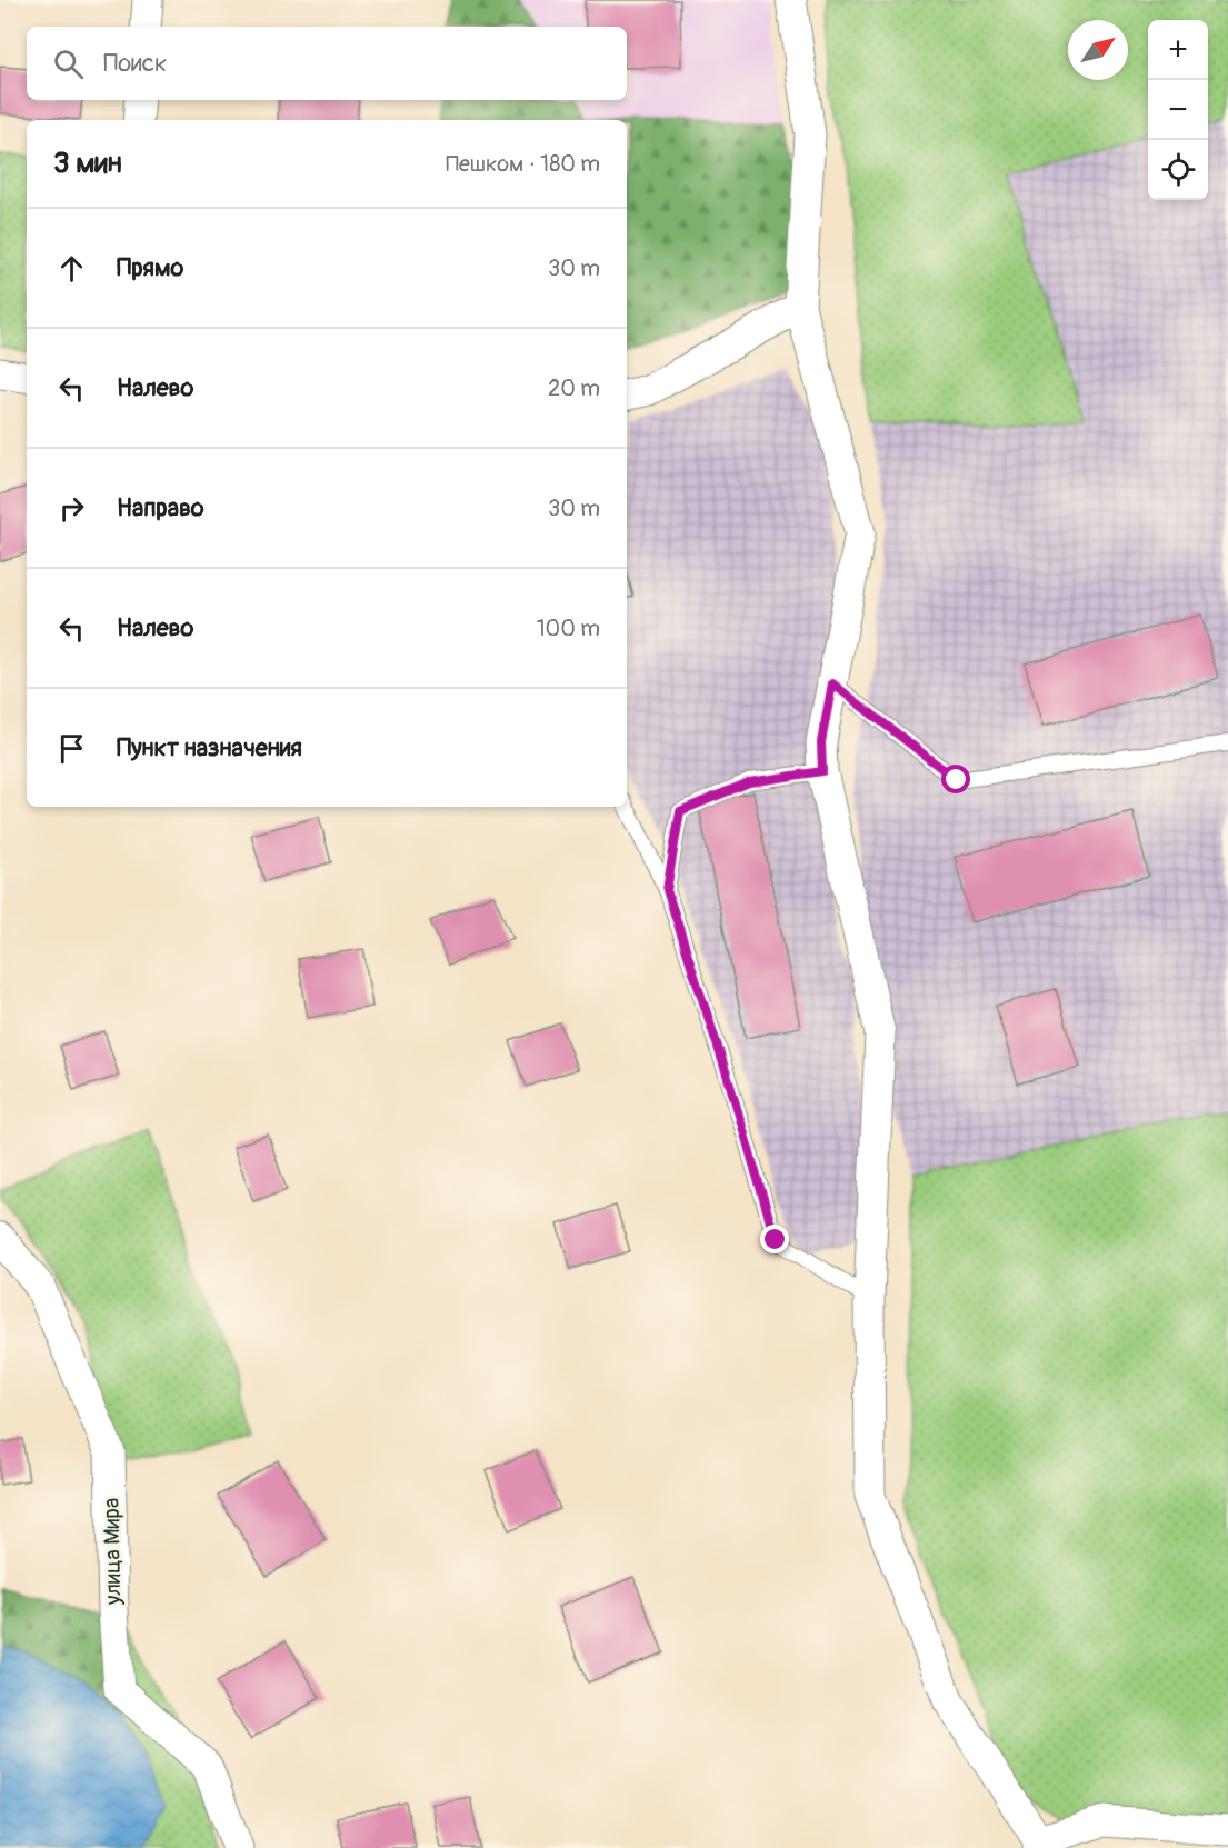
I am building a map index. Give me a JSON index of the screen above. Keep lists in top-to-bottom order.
{
  "streets": {
    "street": ["улица Мира"]
  },
  "north": "top right",
  "page": {
    "map_buttons": ["+", "−"],
    "search": "Поиск",
    "heading": ["3 мин", "Пешком · 180 m"],
    "list": [
      ["Прямо", "30 m"],
      ["Налево", "20 m"],
      ["Направо", "30 m"],
      ["Налево", "100 m"],
      "Пункт назначения"
    ]
  }
}
